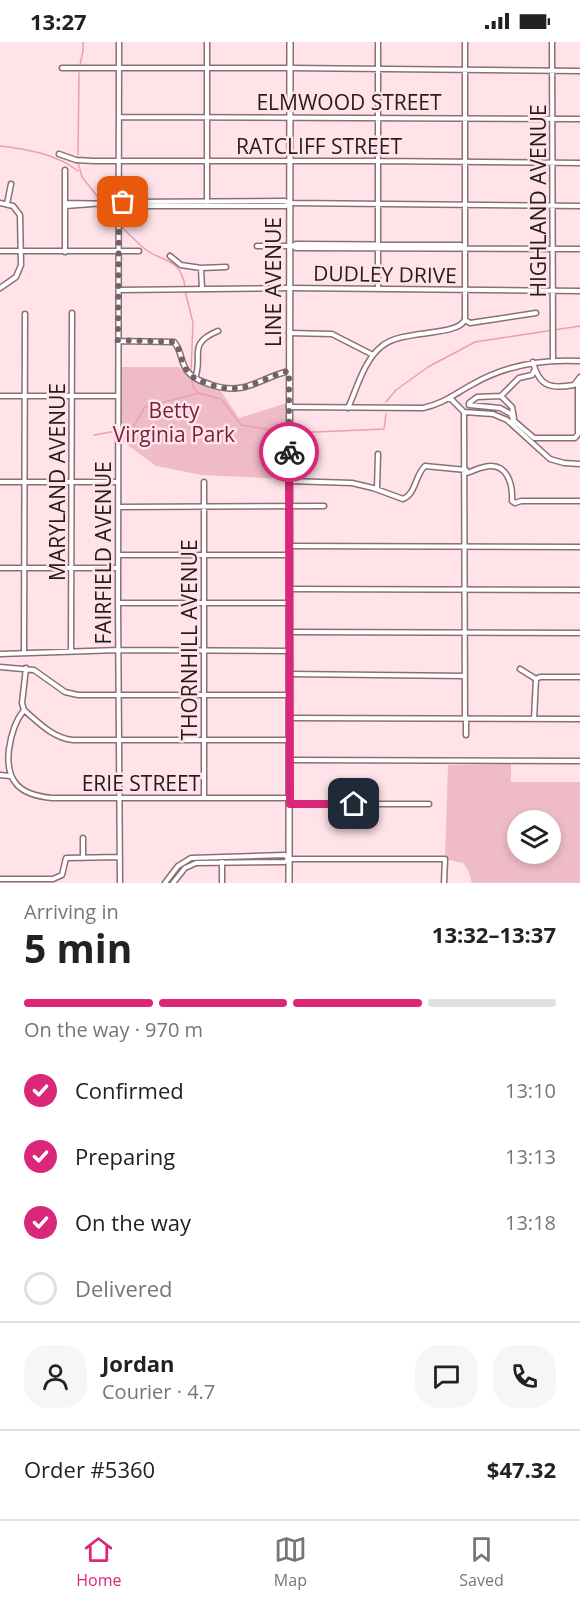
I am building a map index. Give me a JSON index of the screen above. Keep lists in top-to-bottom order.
{
  "streets": {
    "main road": ["LINE AVENUE"],
    "street": [
      "ELMWOOD STREET",
      "RATCLIFF STREET",
      "HIGHLAND AVENUE",
      "DUDLEY DRIVE",
      "MARYLAND AVENUE",
      "FAIRFIELD AVENUE",
      "THORNHILL AVENUE",
      "ERIE STREET"
    ]
  },
  "crossings": [
    ["ELMWOOD STREET", "HIGHLAND AVENUE"],
    ["ELMWOOD STREET", "LINE AVENUE"],
    ["ELMWOOD STREET", "FAIRFIELD AVENUE"],
    ["RATCLIFF STREET", "HIGHLAND AVENUE"],
    ["RATCLIFF STREET", "LINE AVENUE"],
    ["RATCLIFF STREET", "FAIRFIELD AVENUE"],
    ["HIGHLAND AVENUE", "DUDLEY DRIVE"],
    ["DUDLEY DRIVE", "LINE AVENUE"],
    ["DUDLEY DRIVE", "FAIRFIELD AVENUE"],
    ["LINE AVENUE", "ERIE STREET"],
    ["FAIRFIELD AVENUE", "ERIE STREET"],
    ["THORNHILL AVENUE", "ERIE STREET"]
  ],
  "parks": ["Betty Virginia Park"],
  "page": {
    "status": "13:27",
    "heading": ["5 min", "Arriving in", "13:32–13:37"],
    "panel": [
      "Jordan",
      "Courier · 4.7",
      "Order #5360",
      "$47.32"
    ],
    "bar": "On the way · 970 m",
    "list": [
      ["Confirmed", "13:10"],
      ["Preparing", "13:13"],
      ["On the way", "13:18"],
      "Delivered"
    ],
    "tabs": ["Home", "Map", "Saved"]
  }
}
